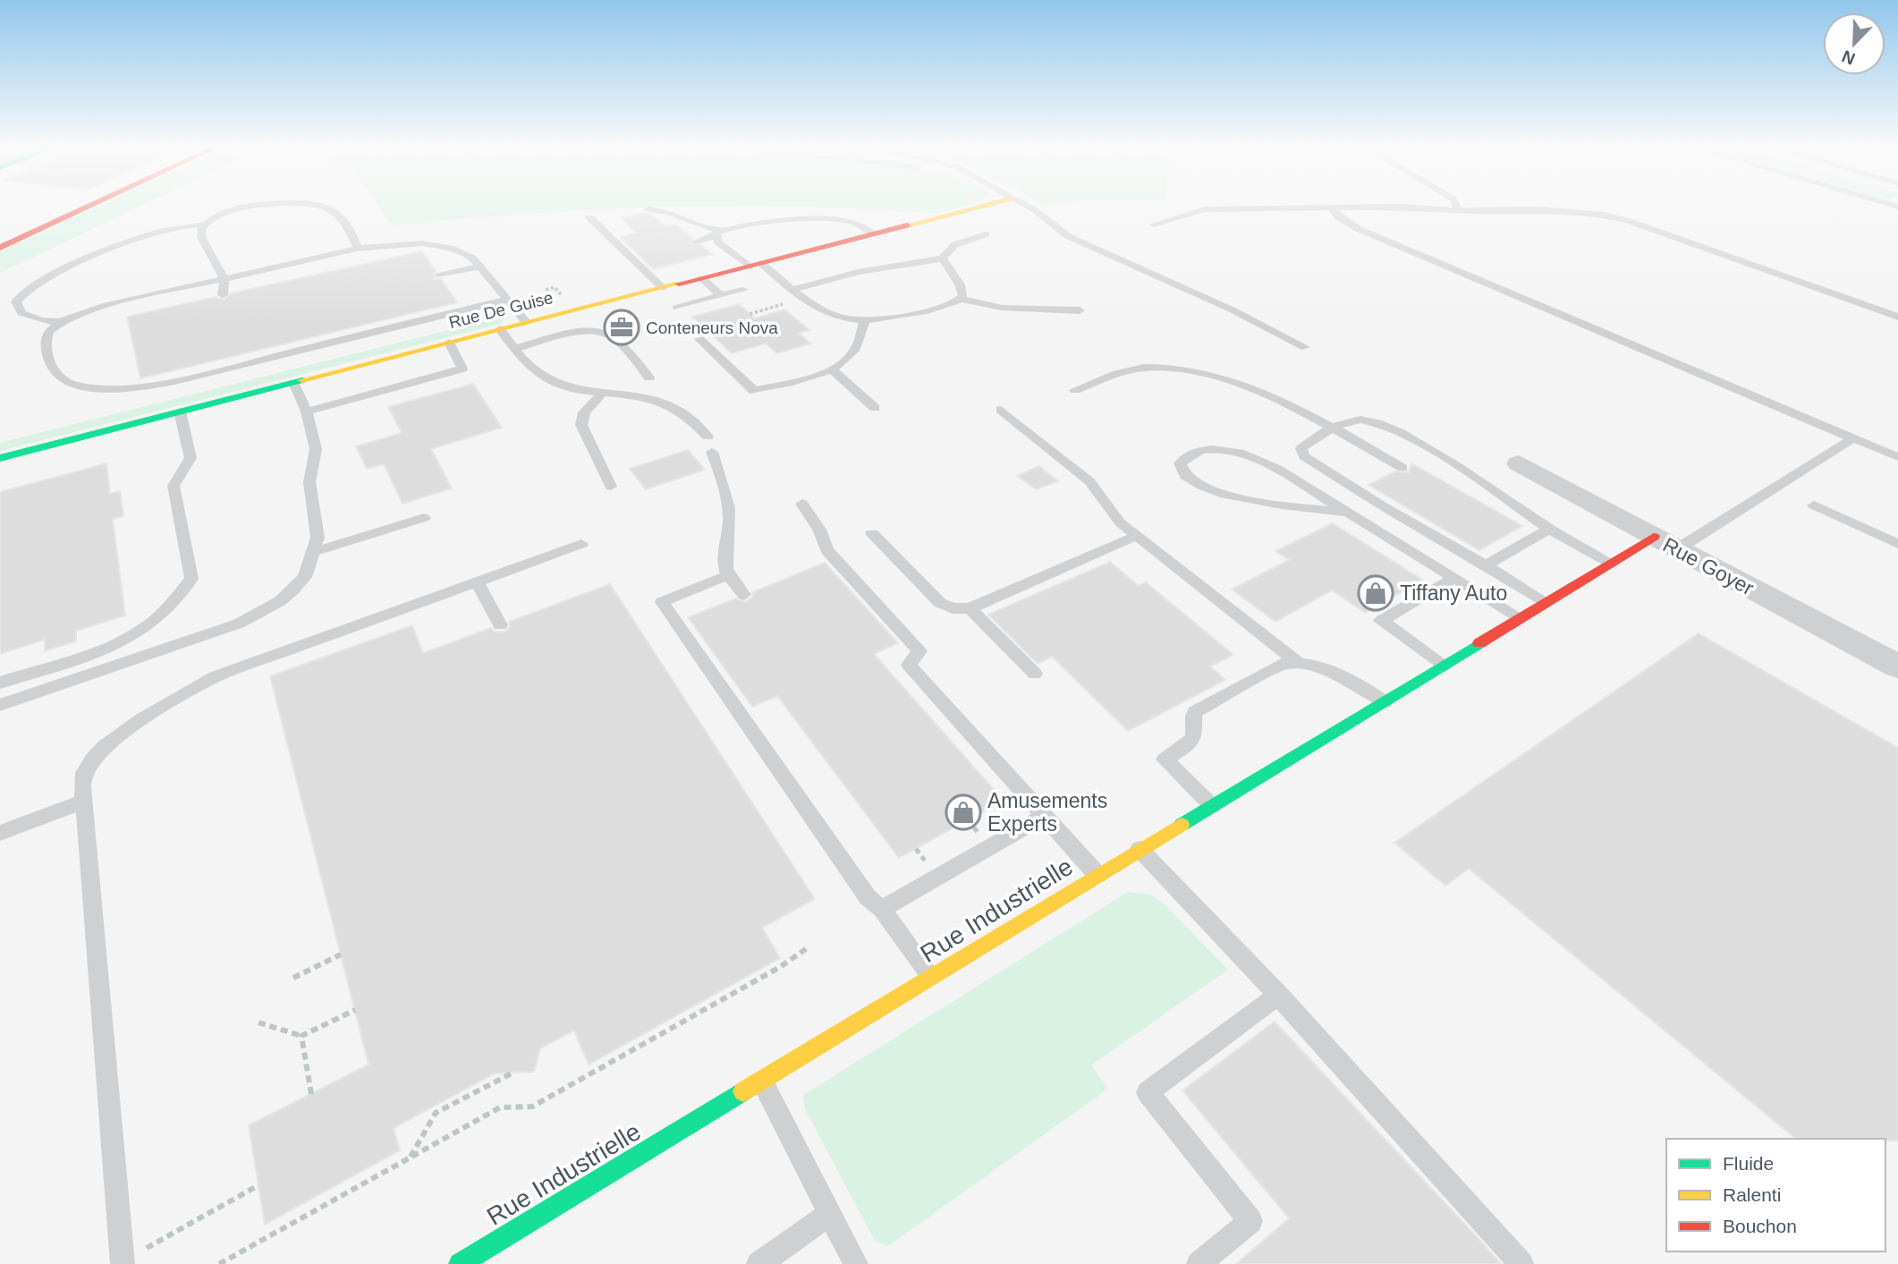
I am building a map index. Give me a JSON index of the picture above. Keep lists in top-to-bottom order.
{
  "streets": {
    "street": ["Rue De Guise", "Rue Goyer", "Rue Industrielle"]
  },
  "crossings": [
    ["Rue Goyer", "Rue Industrielle"]
  ],
  "places": {
    "office": ["Conteneurs Nova"],
    "shop": ["Tiffany Auto", "Amusements Experts"]
  },
  "legend": ["Fluide", "Ralenti", "Bouchon"],
  "north": "bottom left"
}
